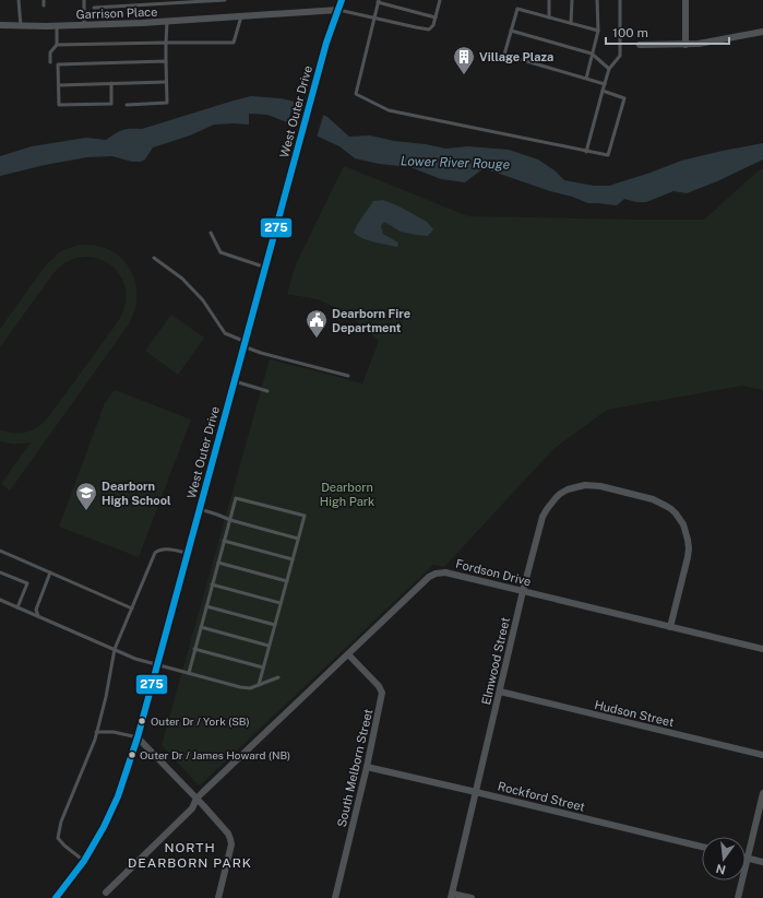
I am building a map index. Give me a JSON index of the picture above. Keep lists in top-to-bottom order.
{
  "streets": {
    "main road": ["West Outer Drive"],
    "street": [
      "Garrison Place",
      "Fordson Drive",
      "Elmwood Street",
      "Hudson Street",
      "South Melborn Street",
      "Rockford Street"
    ]
  },
  "crossings": [
    ["Garrison Place", "West Outer Drive"],
    ["Fordson Drive", "Elmwood Street"],
    ["Fordson Drive", "South Melborn Street"],
    ["Elmwood Street", "Hudson Street"],
    ["Elmwood Street", "Rockford Street"],
    ["South Melborn Street", "Rockford Street"]
  ],
  "districts": ["NORTH DEARBORN PARK"],
  "water": ["Lower River Rouge"],
  "parks": ["Dearborn High Park"],
  "places": {
    "building": ["Village Plaza"],
    "public building": ["Dearborn Fire Department"],
    "school or university": ["Dearborn High School"],
    "other": ["Outer Dr / York (SB)", "Outer Dr / James Howard (NB)"]
  },
  "lines": ["transit line 275"],
  "scale_bar": "100 m",
  "north": "bottom"
}
